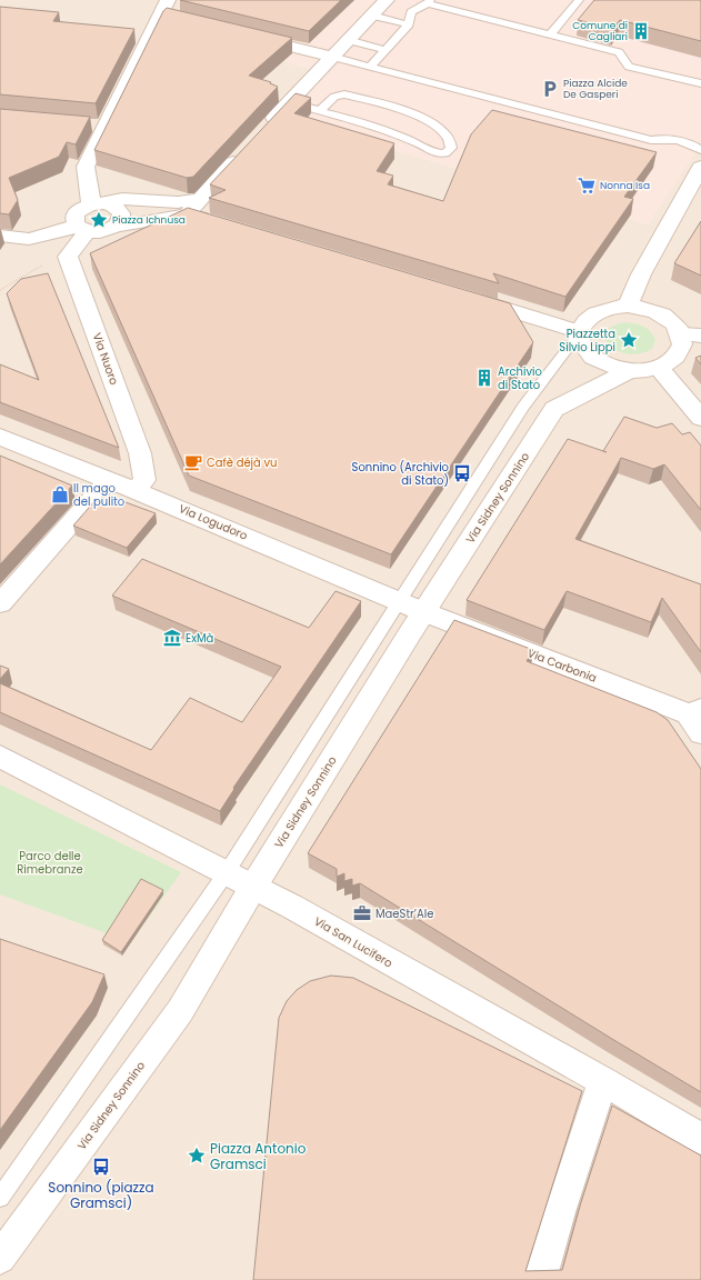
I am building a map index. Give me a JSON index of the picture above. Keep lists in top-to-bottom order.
{
  "streets": {
    "street": [
      "Via Nuoro",
      "Via Sidney Sonnino",
      "Via Logudoro",
      "Via Carbonia",
      "Via San Lucifero"
    ]
  },
  "crossings": [
    ["Via Nuoro", "Via Logudoro"],
    ["Via Sidney Sonnino", "Via Logudoro"],
    ["Via Sidney Sonnino", "Via Carbonia"],
    ["Via Sidney Sonnino", "Via San Lucifero"],
    ["Via Logudoro", "Via Carbonia"]
  ],
  "parks": ["Parco delle Rimebranze"],
  "places": {
    "building": ["Comune di Cagliari", "Archivio di Stato"],
    "parking": ["Piazza Alcide De Gasperi"],
    "supermarket": ["Nonna Isa"],
    "place": ["Piazza Ichnusa", "Piazzetta Silvio Lippi", "Piazza Antonio Gramsci"],
    "cafe": ["Cafè déjà vu"],
    "bus stop": ["Sonnino (Archivio di Stato)", "Sonnino (piazza Gramsci)"],
    "shop": ["Il mago del pulito"],
    "museum": ["ExMà"],
    "office": ["MaeStr’Ale"]
  }
}
